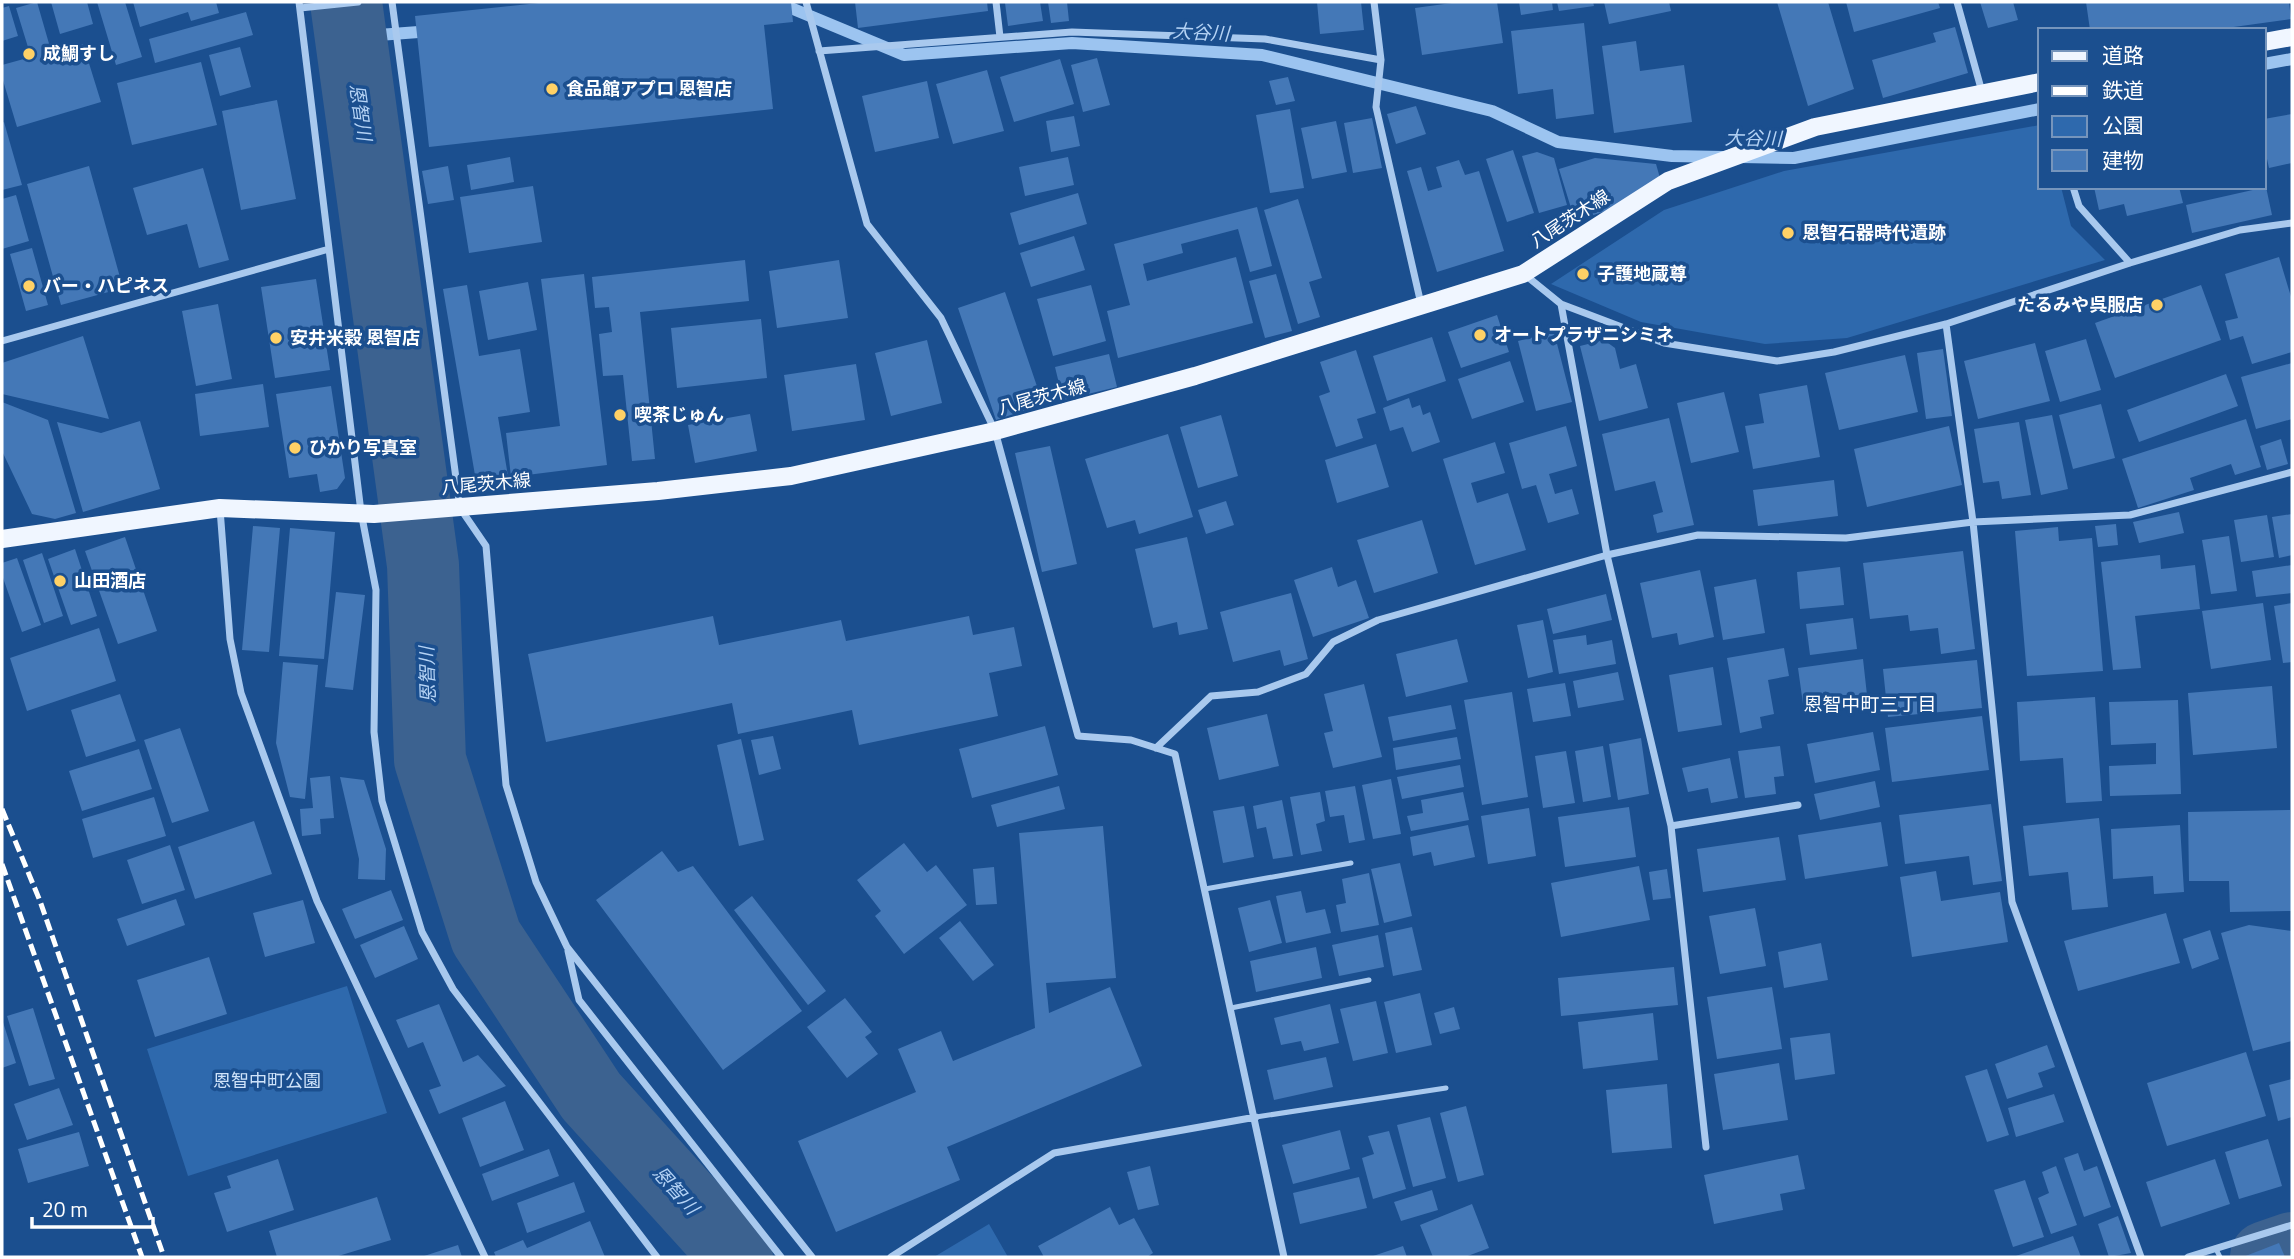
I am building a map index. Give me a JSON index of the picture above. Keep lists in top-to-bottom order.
{
  "streets": {
    "main road": ["八尾茨木線"]
  },
  "districts": ["恩智中町三丁目"],
  "water": ["大谷川", "恩智川"],
  "parks": ["恩智中町公園"],
  "places": [
    "成鯛すし",
    "食品館アプロ 恩智店",
    "恩智石器時代遺跡",
    "子護地蔵尊",
    "バー・ハピネス",
    "たるみや呉服店",
    "オートプラザニシミネ",
    "安井米穀 恩智店",
    "喫茶じゅん",
    "ひかり写真室",
    "山田酒店"
  ],
  "legend": [
    "道路",
    "鉄道",
    "公園",
    "建物"
  ],
  "scale_bar": "20 m"
}
